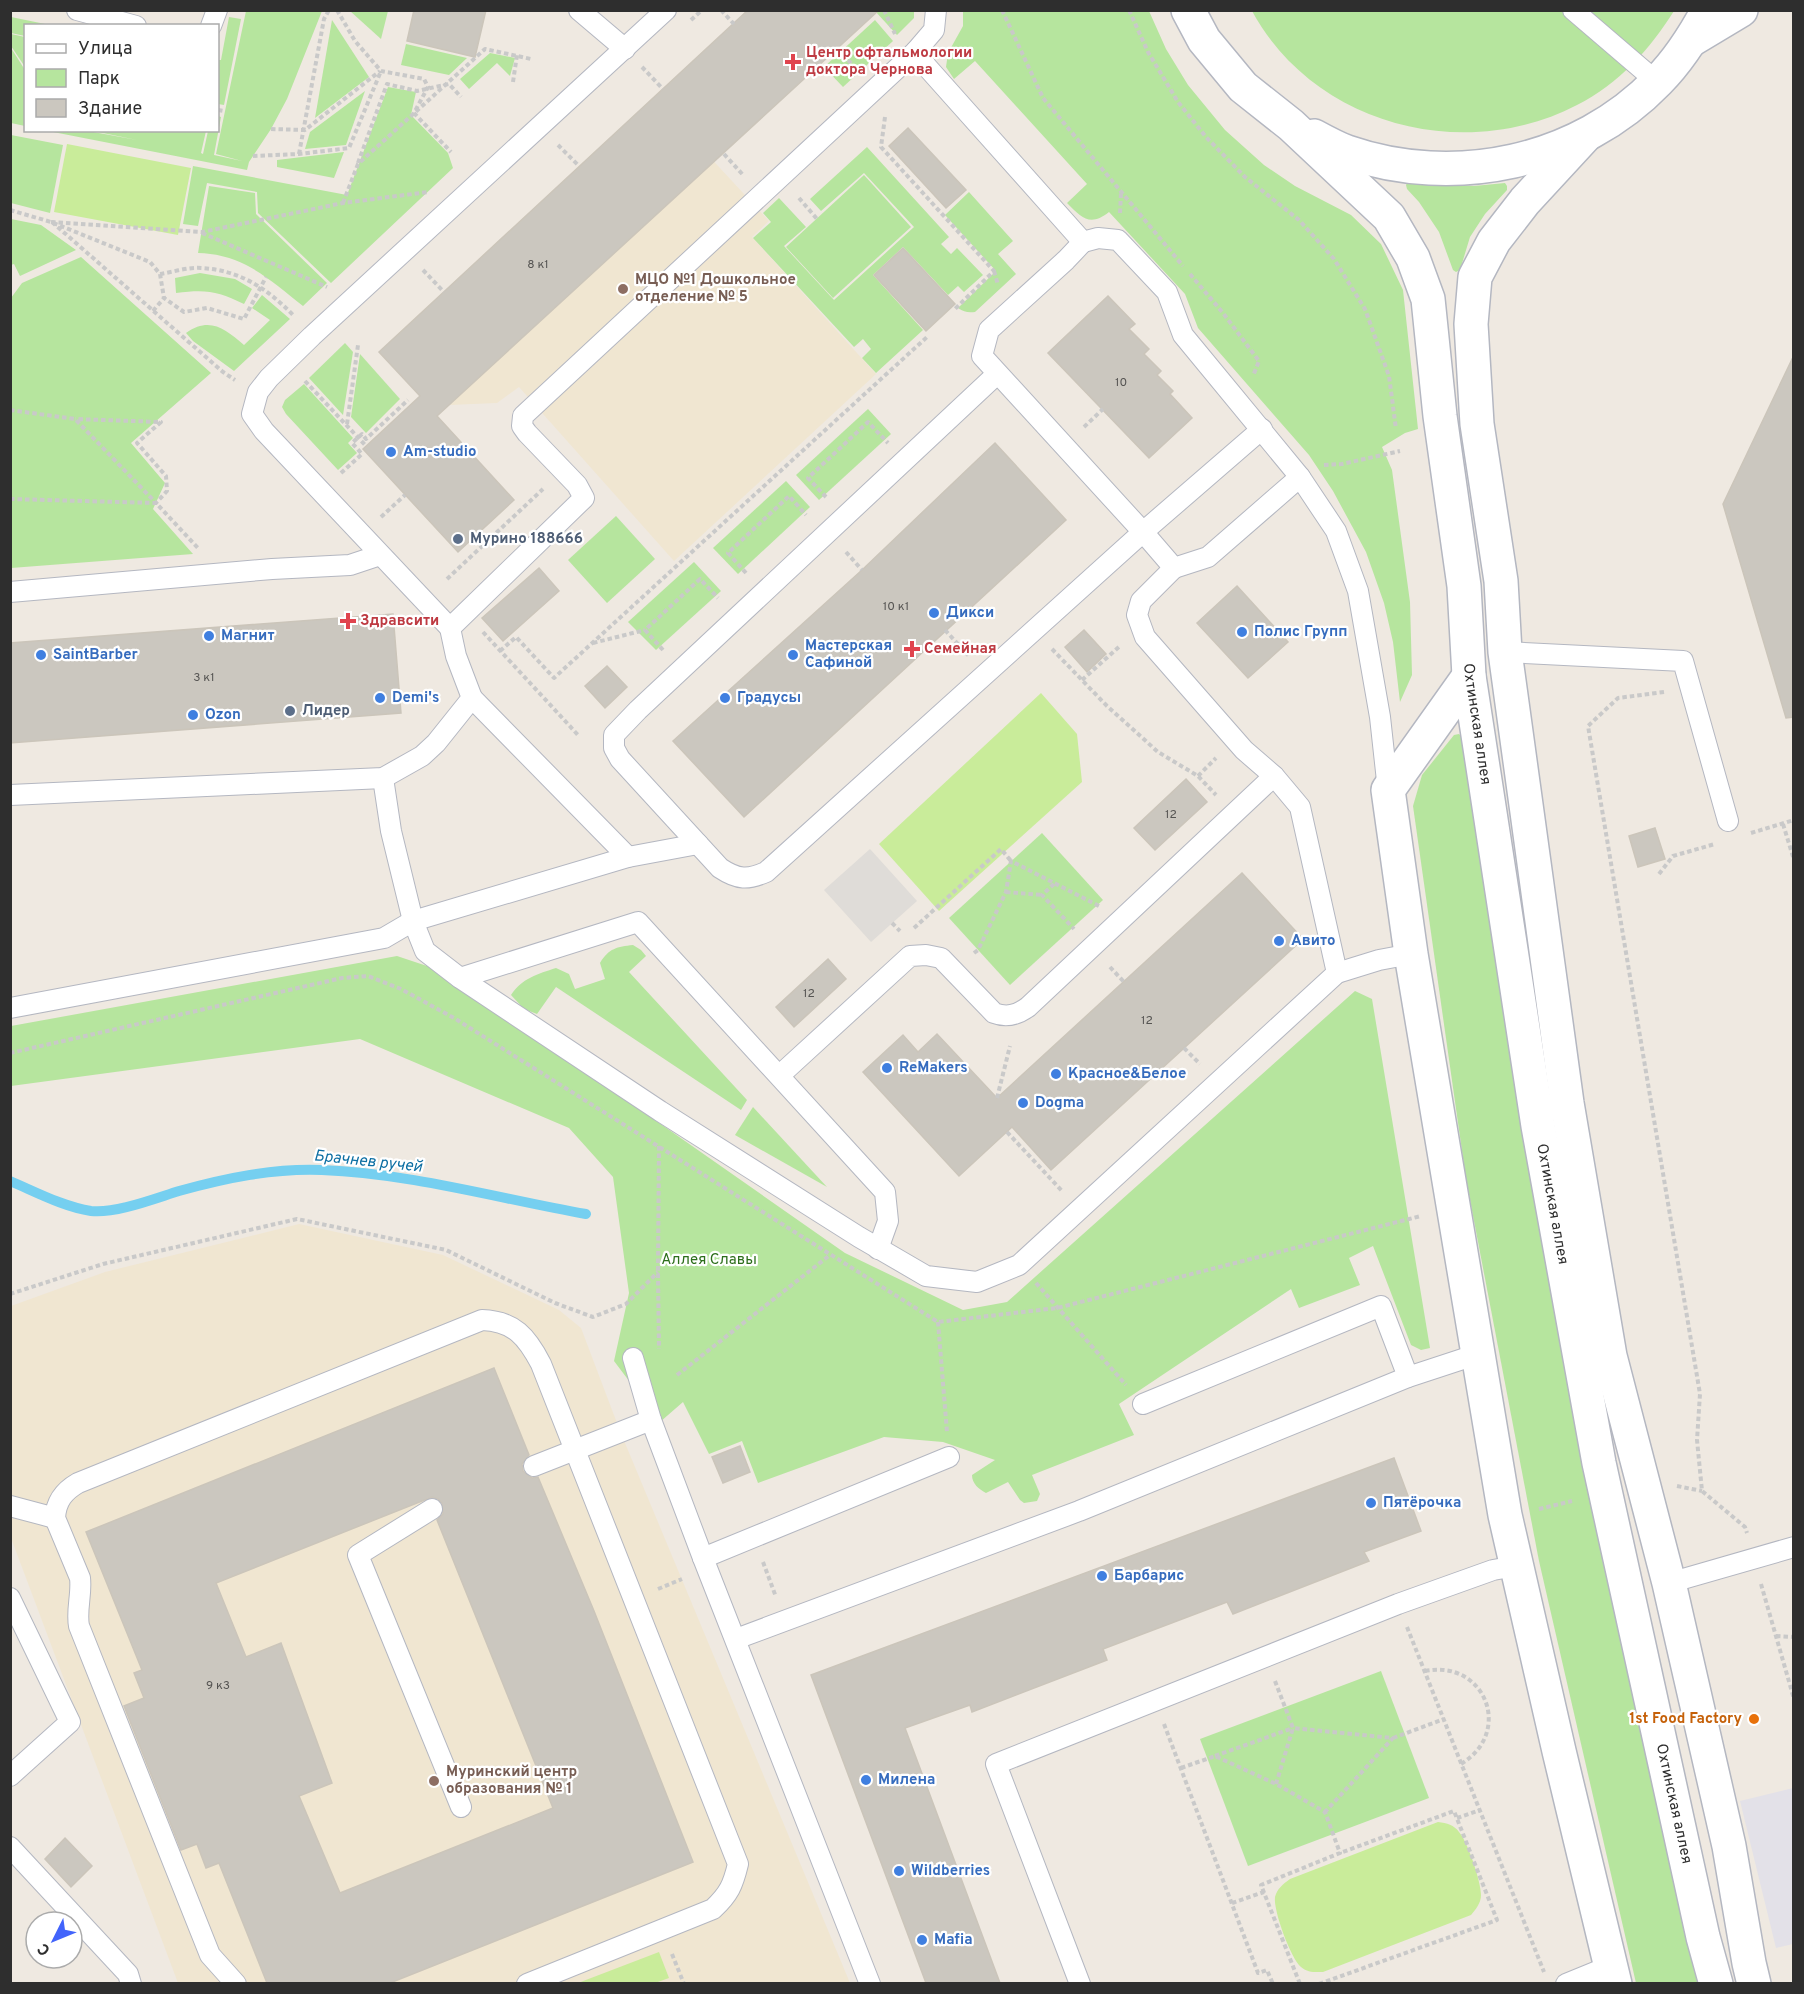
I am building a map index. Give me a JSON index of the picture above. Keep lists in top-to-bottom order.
{
  "streets": {
    "street": ["Охтинская аллея"]
  },
  "water": ["Брачнев ручей"],
  "parks": ["Аллея Славы"],
  "places": {
    "health": ["Центр офтальмологии доктора Чернова", "Здравсити", "Семейная"],
    "other": [
      "МЦО №1 Дошкольное отделение № 5",
      "Am-studio",
      "Мурино 188666",
      "Дикси",
      "Полис Групп",
      "Магнит",
      "SaintBarber",
      "Мастерская Сафиной",
      "Demi's",
      "Градусы",
      "Лидер",
      "Ozon",
      "Авито",
      "ReMakers",
      "Красное&Белое",
      "Dogma",
      "Пятёрочка",
      "Барбарис",
      "1st Food Factory",
      "Милена",
      "Муринский центр образования № 1",
      "Wildberries",
      "Mafia"
    ]
  },
  "house_numbers": [
    "8 к1",
    "10",
    "10 к1",
    "3 к1",
    "12",
    "12",
    "12",
    "9 к3"
  ],
  "legend": ["Улица", "Парк", "Здание"],
  "north": "bottom left"
}
